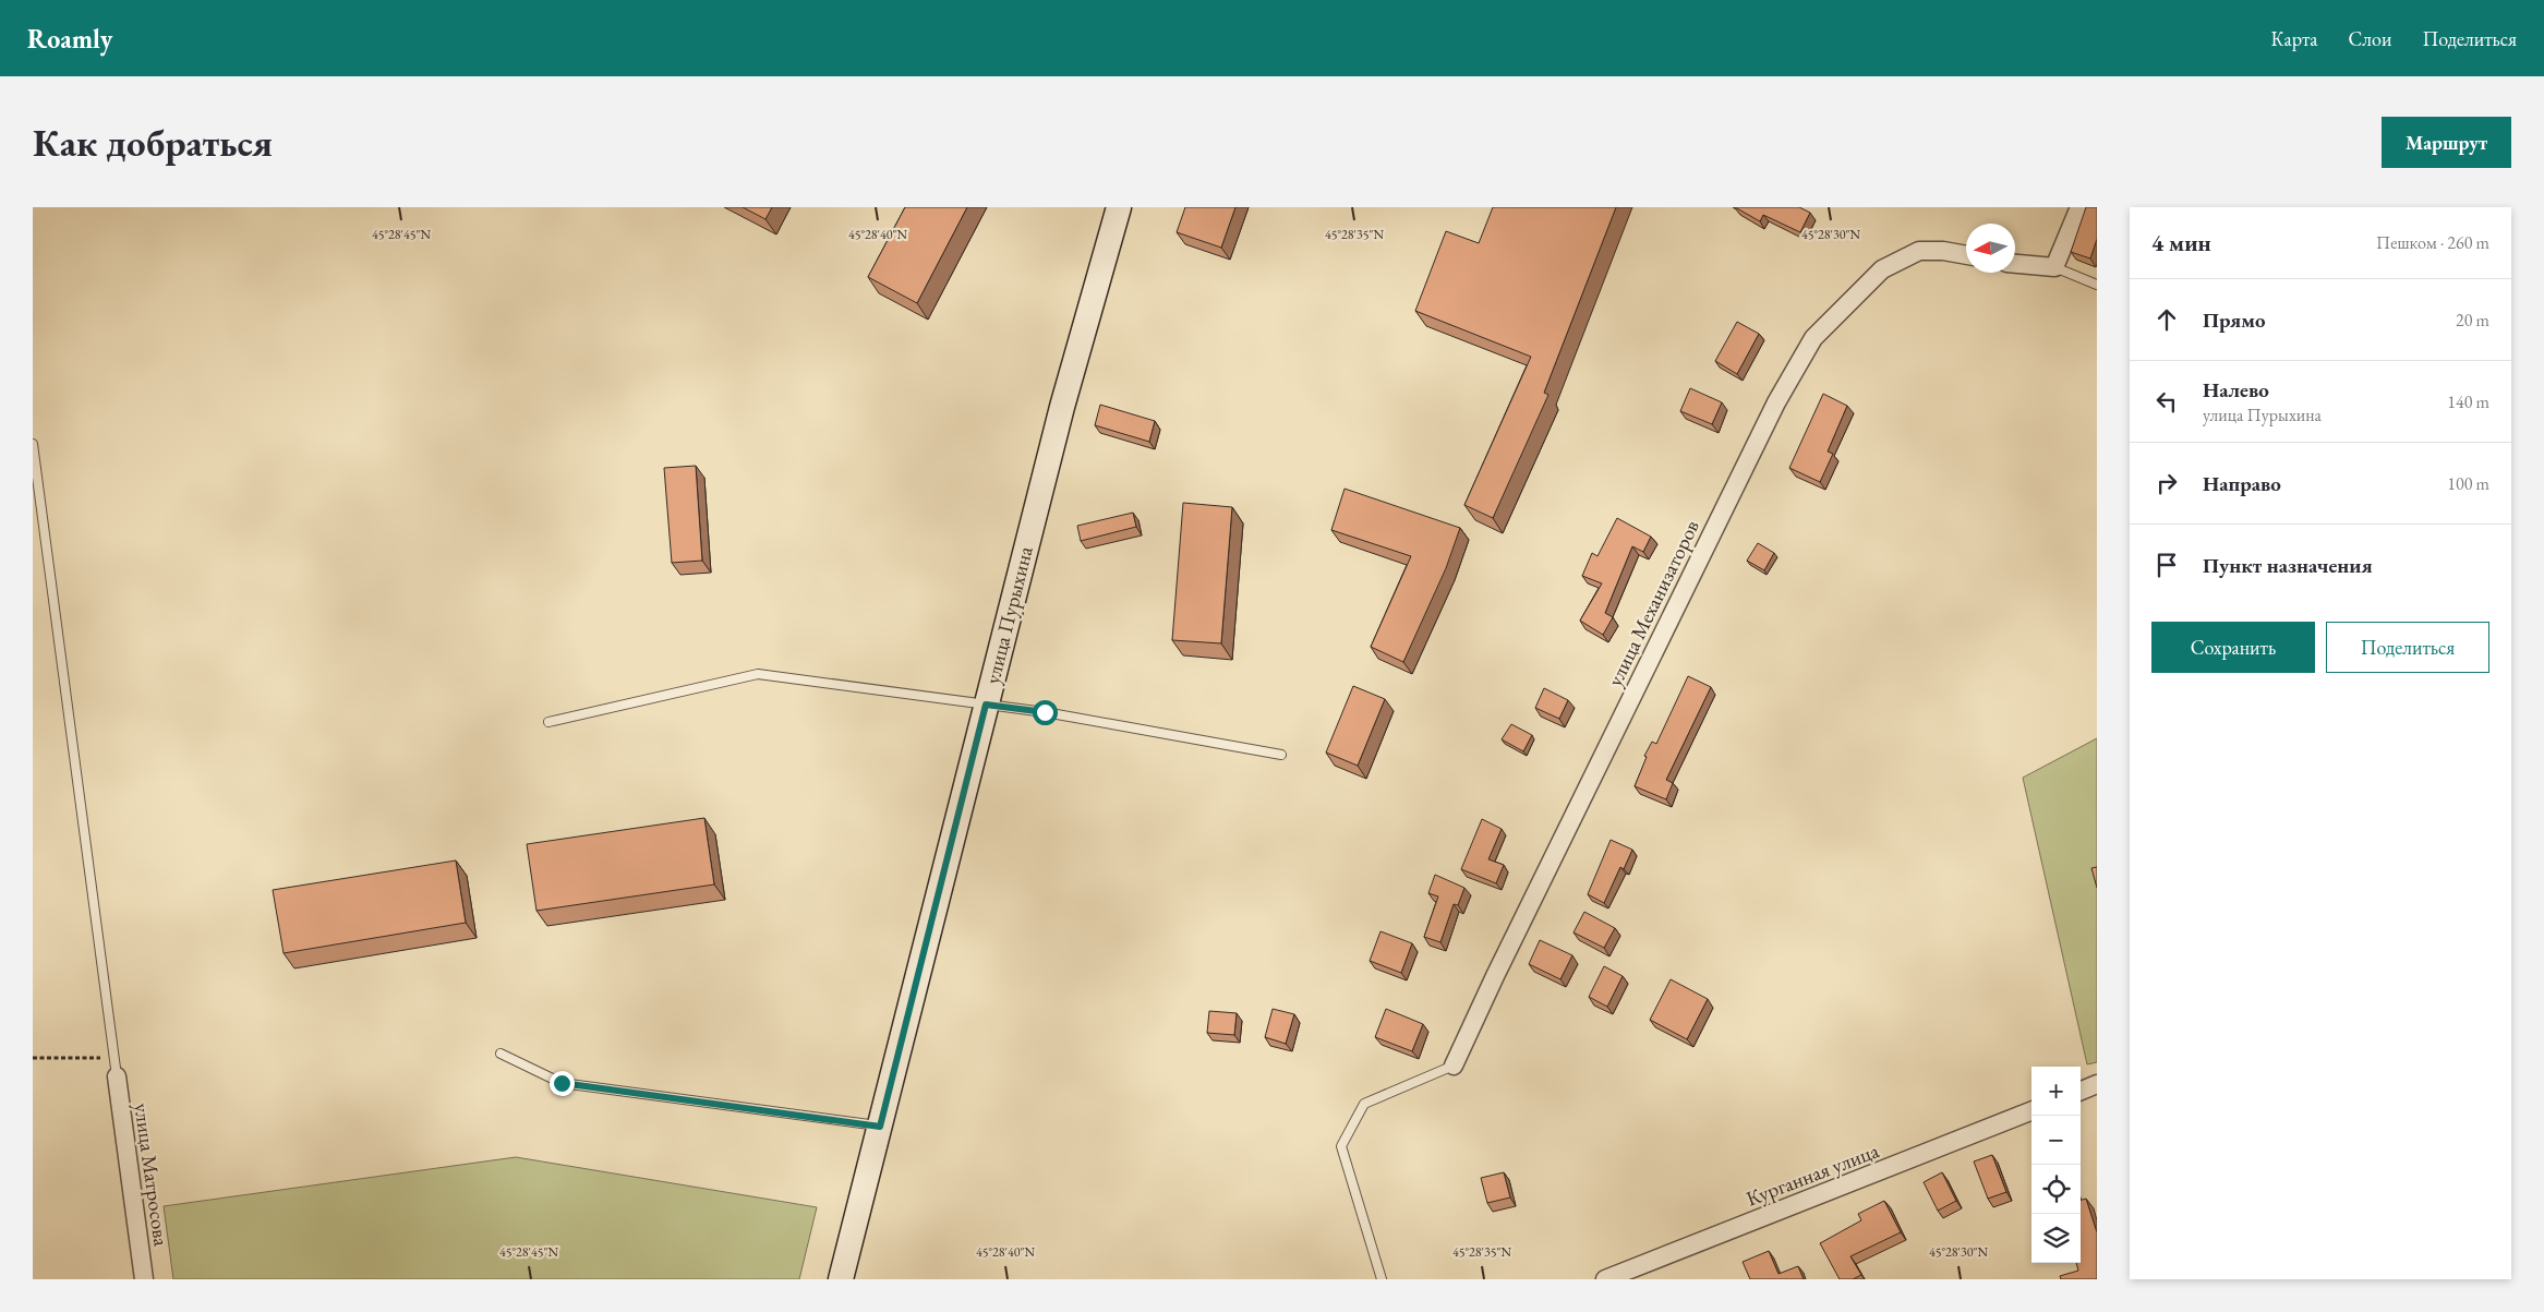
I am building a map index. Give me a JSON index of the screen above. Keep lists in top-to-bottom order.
{
  "streets": {
    "street": [
      "улица Механизаторов",
      "улица Пурыхина",
      "улица Матросова",
      "Курганная улица"
    ]
  },
  "north": "left",
  "page": {
    "header": "Roamly",
    "nav": ["Карта", "Слои", "Поделиться"],
    "buttons": [
      "Маршрут",
      ["Сохранить", "Поделиться"]
    ],
    "title": "Как добраться",
    "heading": ["4 мин", "Пешком · 260 m"],
    "list": [
      ["Прямо", "20 m"],
      ["Налево", "улица Пурыхина", "140 m"],
      ["Направо", "100 m"],
      "Пункт назначения"
    ],
    "map_buttons": ["+", "−"]
  },
  "coordinates": [
    "45°28'45\"N",
    "45°28'40\"N",
    "45°28'35\"N",
    "45°28'30\"N"
  ]
}
